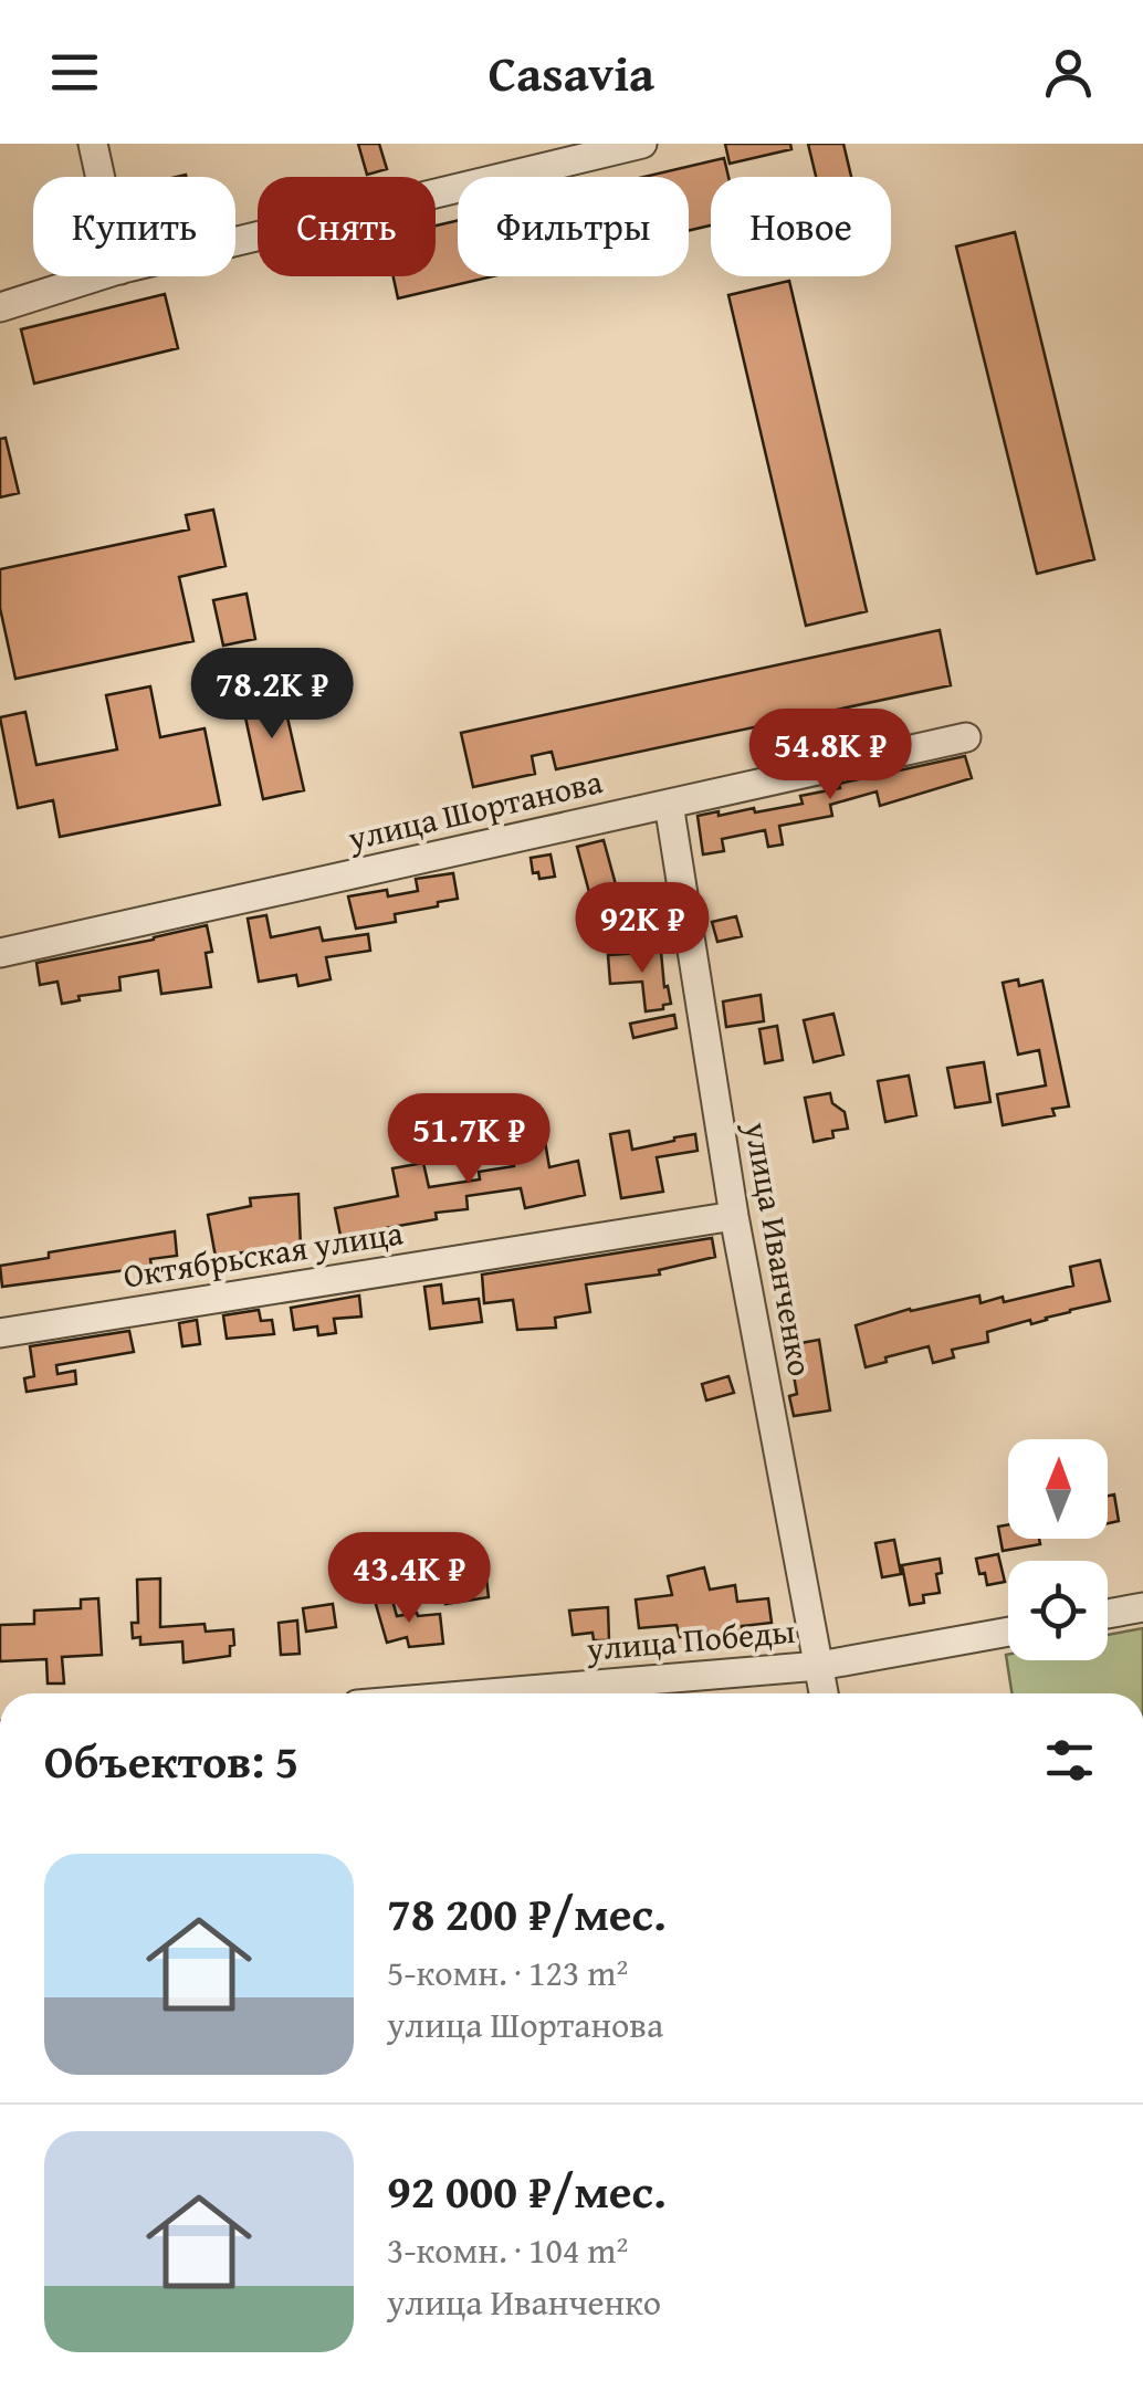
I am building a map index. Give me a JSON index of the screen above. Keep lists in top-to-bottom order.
{
  "streets": {
    "street": [
      "улица Шортанова",
      "улица Иванченко",
      "Октябрьская улица",
      "улица Победы"
    ]
  },
  "crossings": [
    ["улица Шортанова", "улица Иванченко"],
    ["улица Иванченко", "Октябрьская улица"],
    ["улица Иванченко", "улица Победы"]
  ],
  "north": "top",
  "page": {
    "header": "Casavia",
    "chip": [
      "Купить",
      "Снять",
      "Фильтры",
      "Новое"
    ],
    "price": [
      "78.2K ₽",
      "54.8K ₽",
      "92K ₽",
      "51.7K ₽",
      "43.4K ₽"
    ],
    "heading": "Объектов: 5",
    "list": [
      {
        "name": "78 200 ₽/мес.",
        "note": "5-комн. · 123 m² · улица Шортанова"
      },
      {
        "name": "92 000 ₽/мес.",
        "note": "3-комн. · 104 m² · улица Иванченко"
      }
    ]
  }
}
